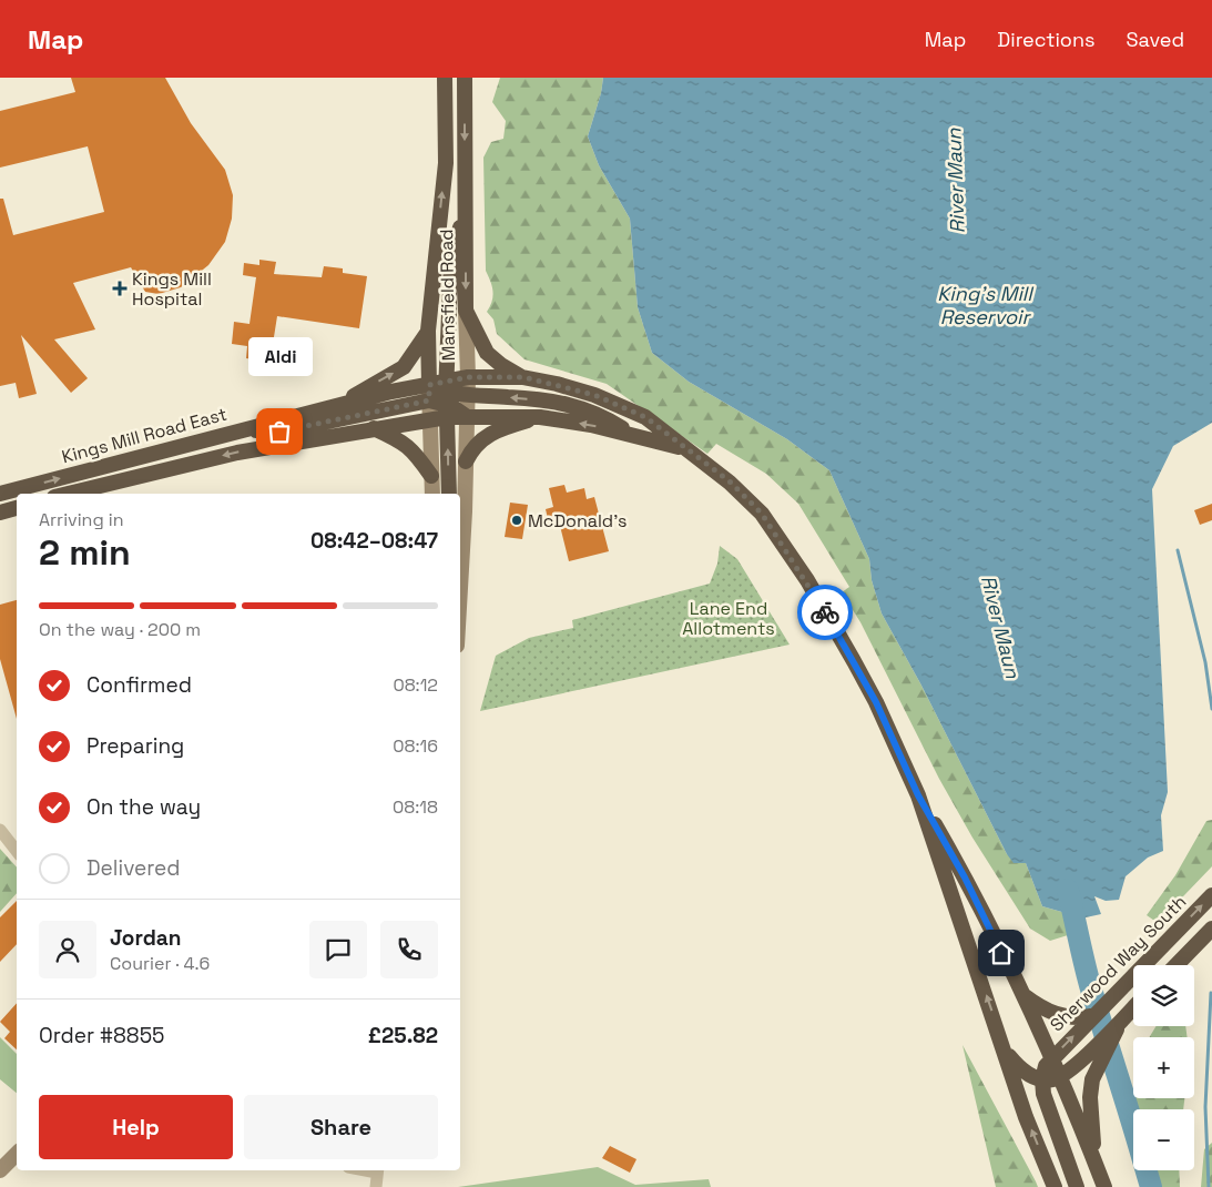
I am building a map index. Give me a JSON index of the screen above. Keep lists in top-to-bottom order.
{
  "streets": {
    "highway": ["Mansfield Road", "Kings Mill Road East", "Sherwood Way South"]
  },
  "crossings": [
    ["Mansfield Road", "Kings Mill Road East"]
  ],
  "water": ["River Maun", "King's Mill Reservoir"],
  "parks": ["Lane End Allotments"],
  "places": {
    "health": ["Kings Mill Hospital"],
    "other": ["Aldi", "McDonald's"]
  },
  "page": {
    "header": "Map",
    "nav": ["Map", "Directions", "Saved"],
    "bubble": "Aldi",
    "heading": ["2 min", "Arriving in", "08:42–08:47"],
    "panel": [
      "Jordan",
      "Courier · 4.6",
      "Order #8855",
      "£25.82"
    ],
    "bar": "On the way · 200 m",
    "list": [
      ["Confirmed", "08:12"],
      ["Preparing", "08:16"],
      ["On the way", "08:18"],
      "Delivered"
    ],
    "map_buttons": ["+", "−"],
    "buttons": ["Help", "Share"]
  }
}
